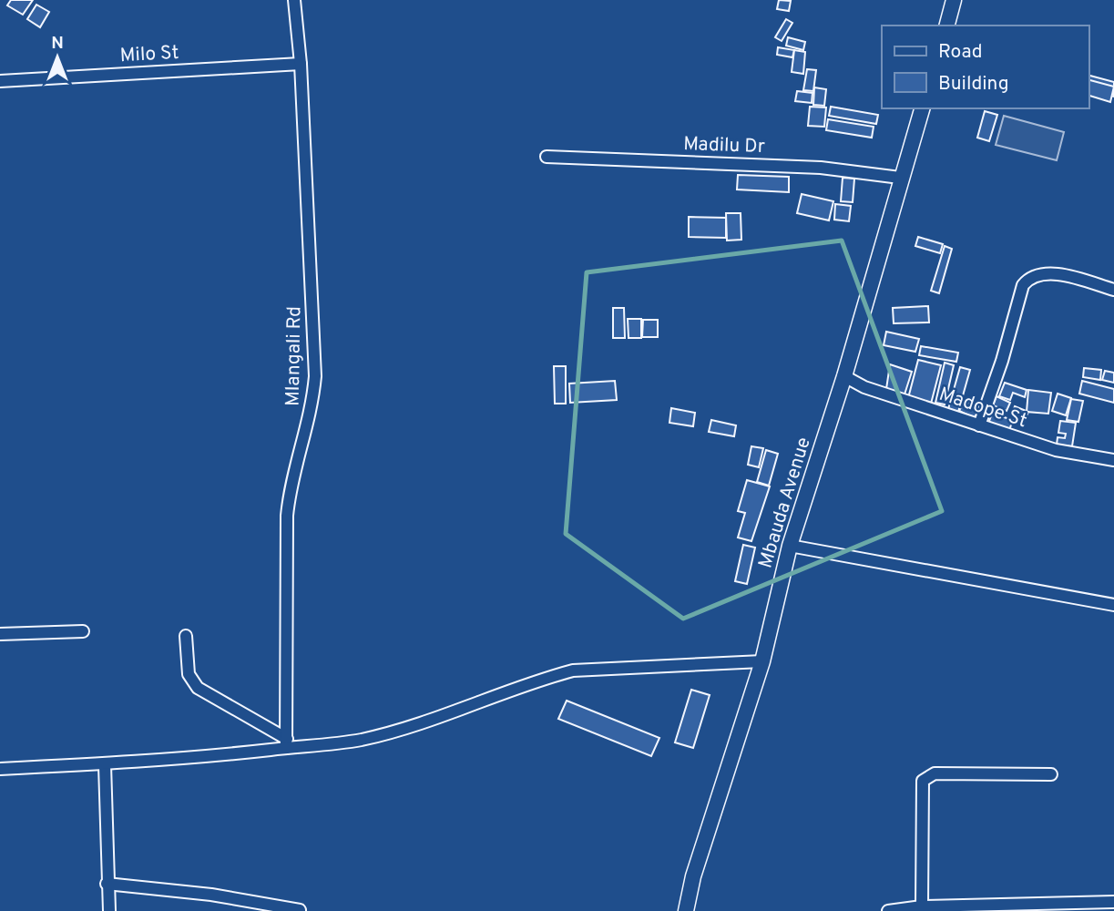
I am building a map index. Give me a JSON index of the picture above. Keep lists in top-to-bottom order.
{
  "streets": {
    "street": [
      "Milo St",
      "Madilu Dr",
      "Mlangali Rd",
      "Madope St",
      "Mbauda Avenue"
    ]
  },
  "crossings": [
    ["Milo St", "Mlangali Rd"],
    ["Madilu Dr", "Mbauda Avenue"],
    ["Madope St", "Mbauda Avenue"]
  ],
  "legend": ["Road", "Building"],
  "north": "top"
}
